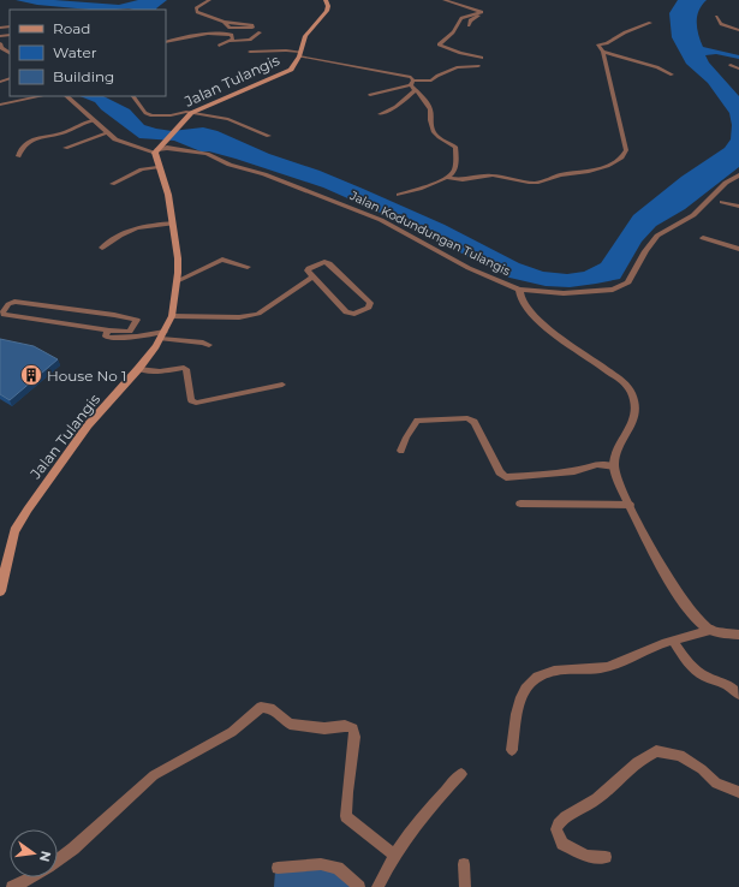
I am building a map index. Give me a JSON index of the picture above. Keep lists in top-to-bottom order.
{
  "streets": {
    "main road": ["Jalan Tulangis"],
    "street": ["Jalan Kodundungan Tulangis"]
  },
  "crossings": [
    ["Jalan Tulangis", "Jalan Kodundungan Tulangis"]
  ],
  "places": {
    "building": ["House No 1"]
  },
  "legend": ["Road", "Water", "Building"],
  "north": "right"
}
